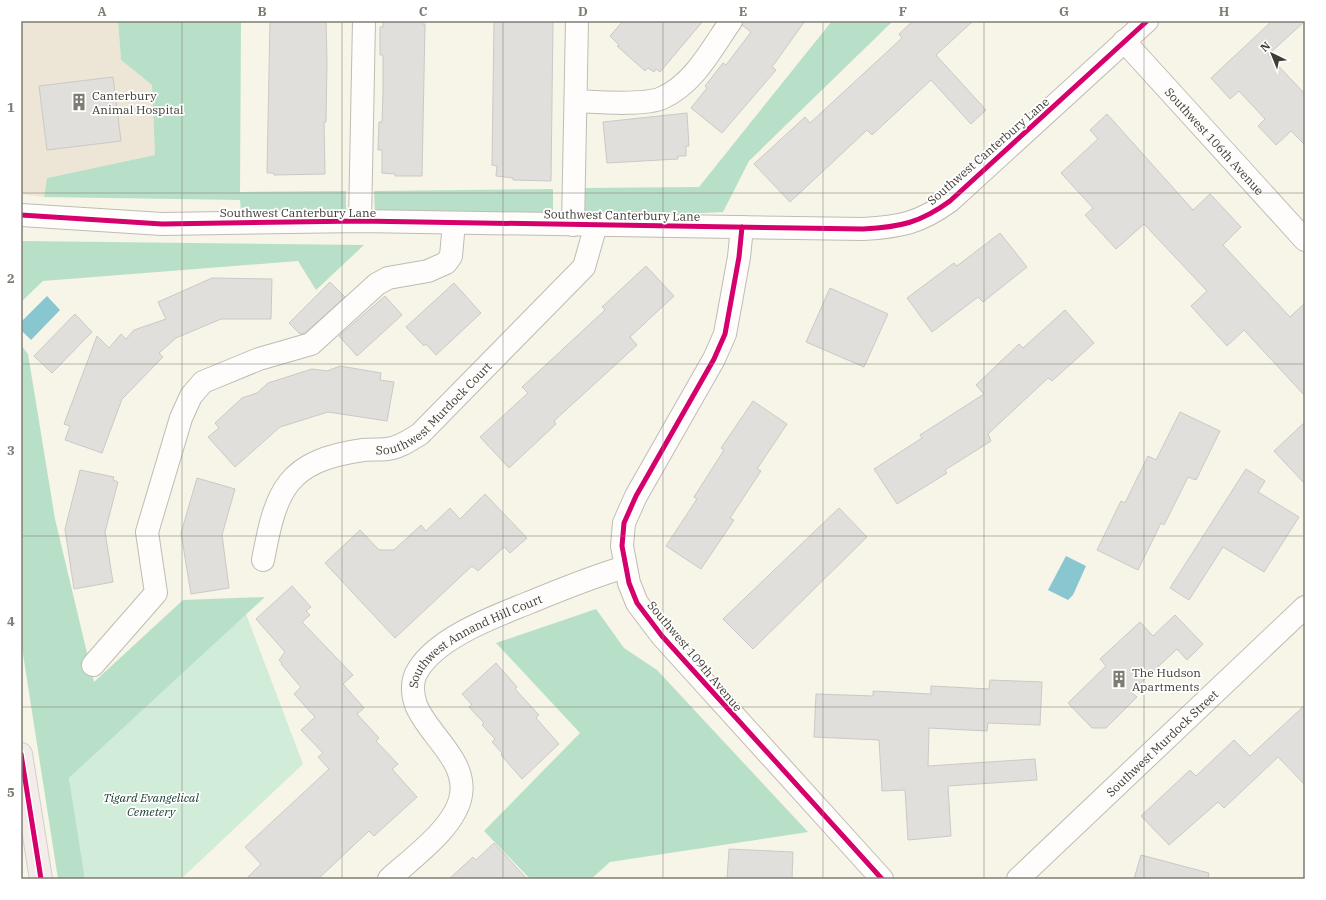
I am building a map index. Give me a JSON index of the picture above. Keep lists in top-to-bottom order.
{
  "streets": {
    "street": [
      "Southwest 106th Avenue",
      "Southwest Canterbury Lane",
      "Southwest Murdock Court",
      "Southwest Annand Hill Court",
      "Southwest 109th Avenue",
      "Southwest Murdock Street"
    ]
  },
  "crossings": [
    ["Southwest 106th Avenue", "Southwest Canterbury Lane"],
    ["Southwest Canterbury Lane", "Southwest Murdock Court"],
    ["Southwest Canterbury Lane", "Southwest 109th Avenue"],
    ["Southwest Annand Hill Court", "Southwest 109th Avenue"]
  ],
  "parks": ["Tigard Evangelical Cemetery"],
  "places": {
    "building": ["Canterbury Animal Hospital", "The Hudson Apartments"]
  },
  "north": "top left",
  "grid": {
    "columns": [
      "A",
      "B",
      "C",
      "D",
      "E",
      "F",
      "G",
      "H"
    ],
    "rows": [
      "1",
      "2",
      "3",
      "4",
      "5"
    ]
  }
}
